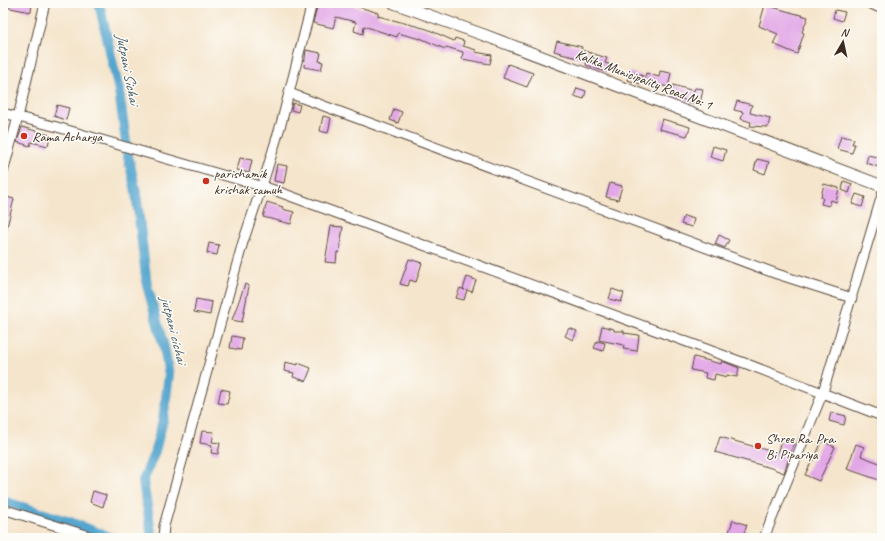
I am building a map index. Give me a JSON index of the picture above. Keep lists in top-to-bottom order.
{
  "streets": {
    "street": ["Kalika Municipality Road No: 1"]
  },
  "water": ["Jutpani Sichai", "jutpani cichai"],
  "places": ["Rama Acharya", "parishamik krishak samuh", "Shree Ra. Pra. Bi Pipariya"],
  "north": "top"
}
